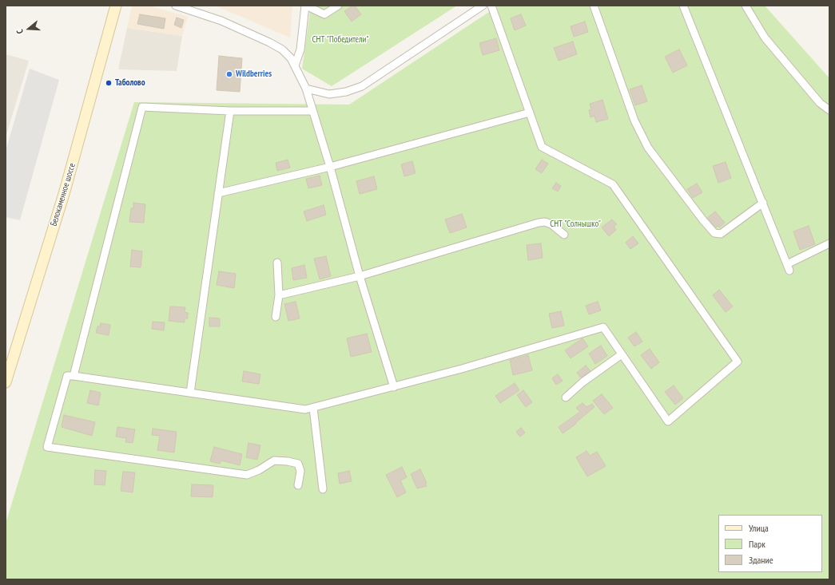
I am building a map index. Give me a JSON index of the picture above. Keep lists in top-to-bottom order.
{
  "streets": {
    "main road": ["Белокаменное шоссе"]
  },
  "parks": ["СНТ \"Победители\"", "СНТ \"Солнышко\""],
  "places": ["Wildberries", "Таболово"],
  "legend": ["Улица", "Парк", "Здание"],
  "north": "left"
}
